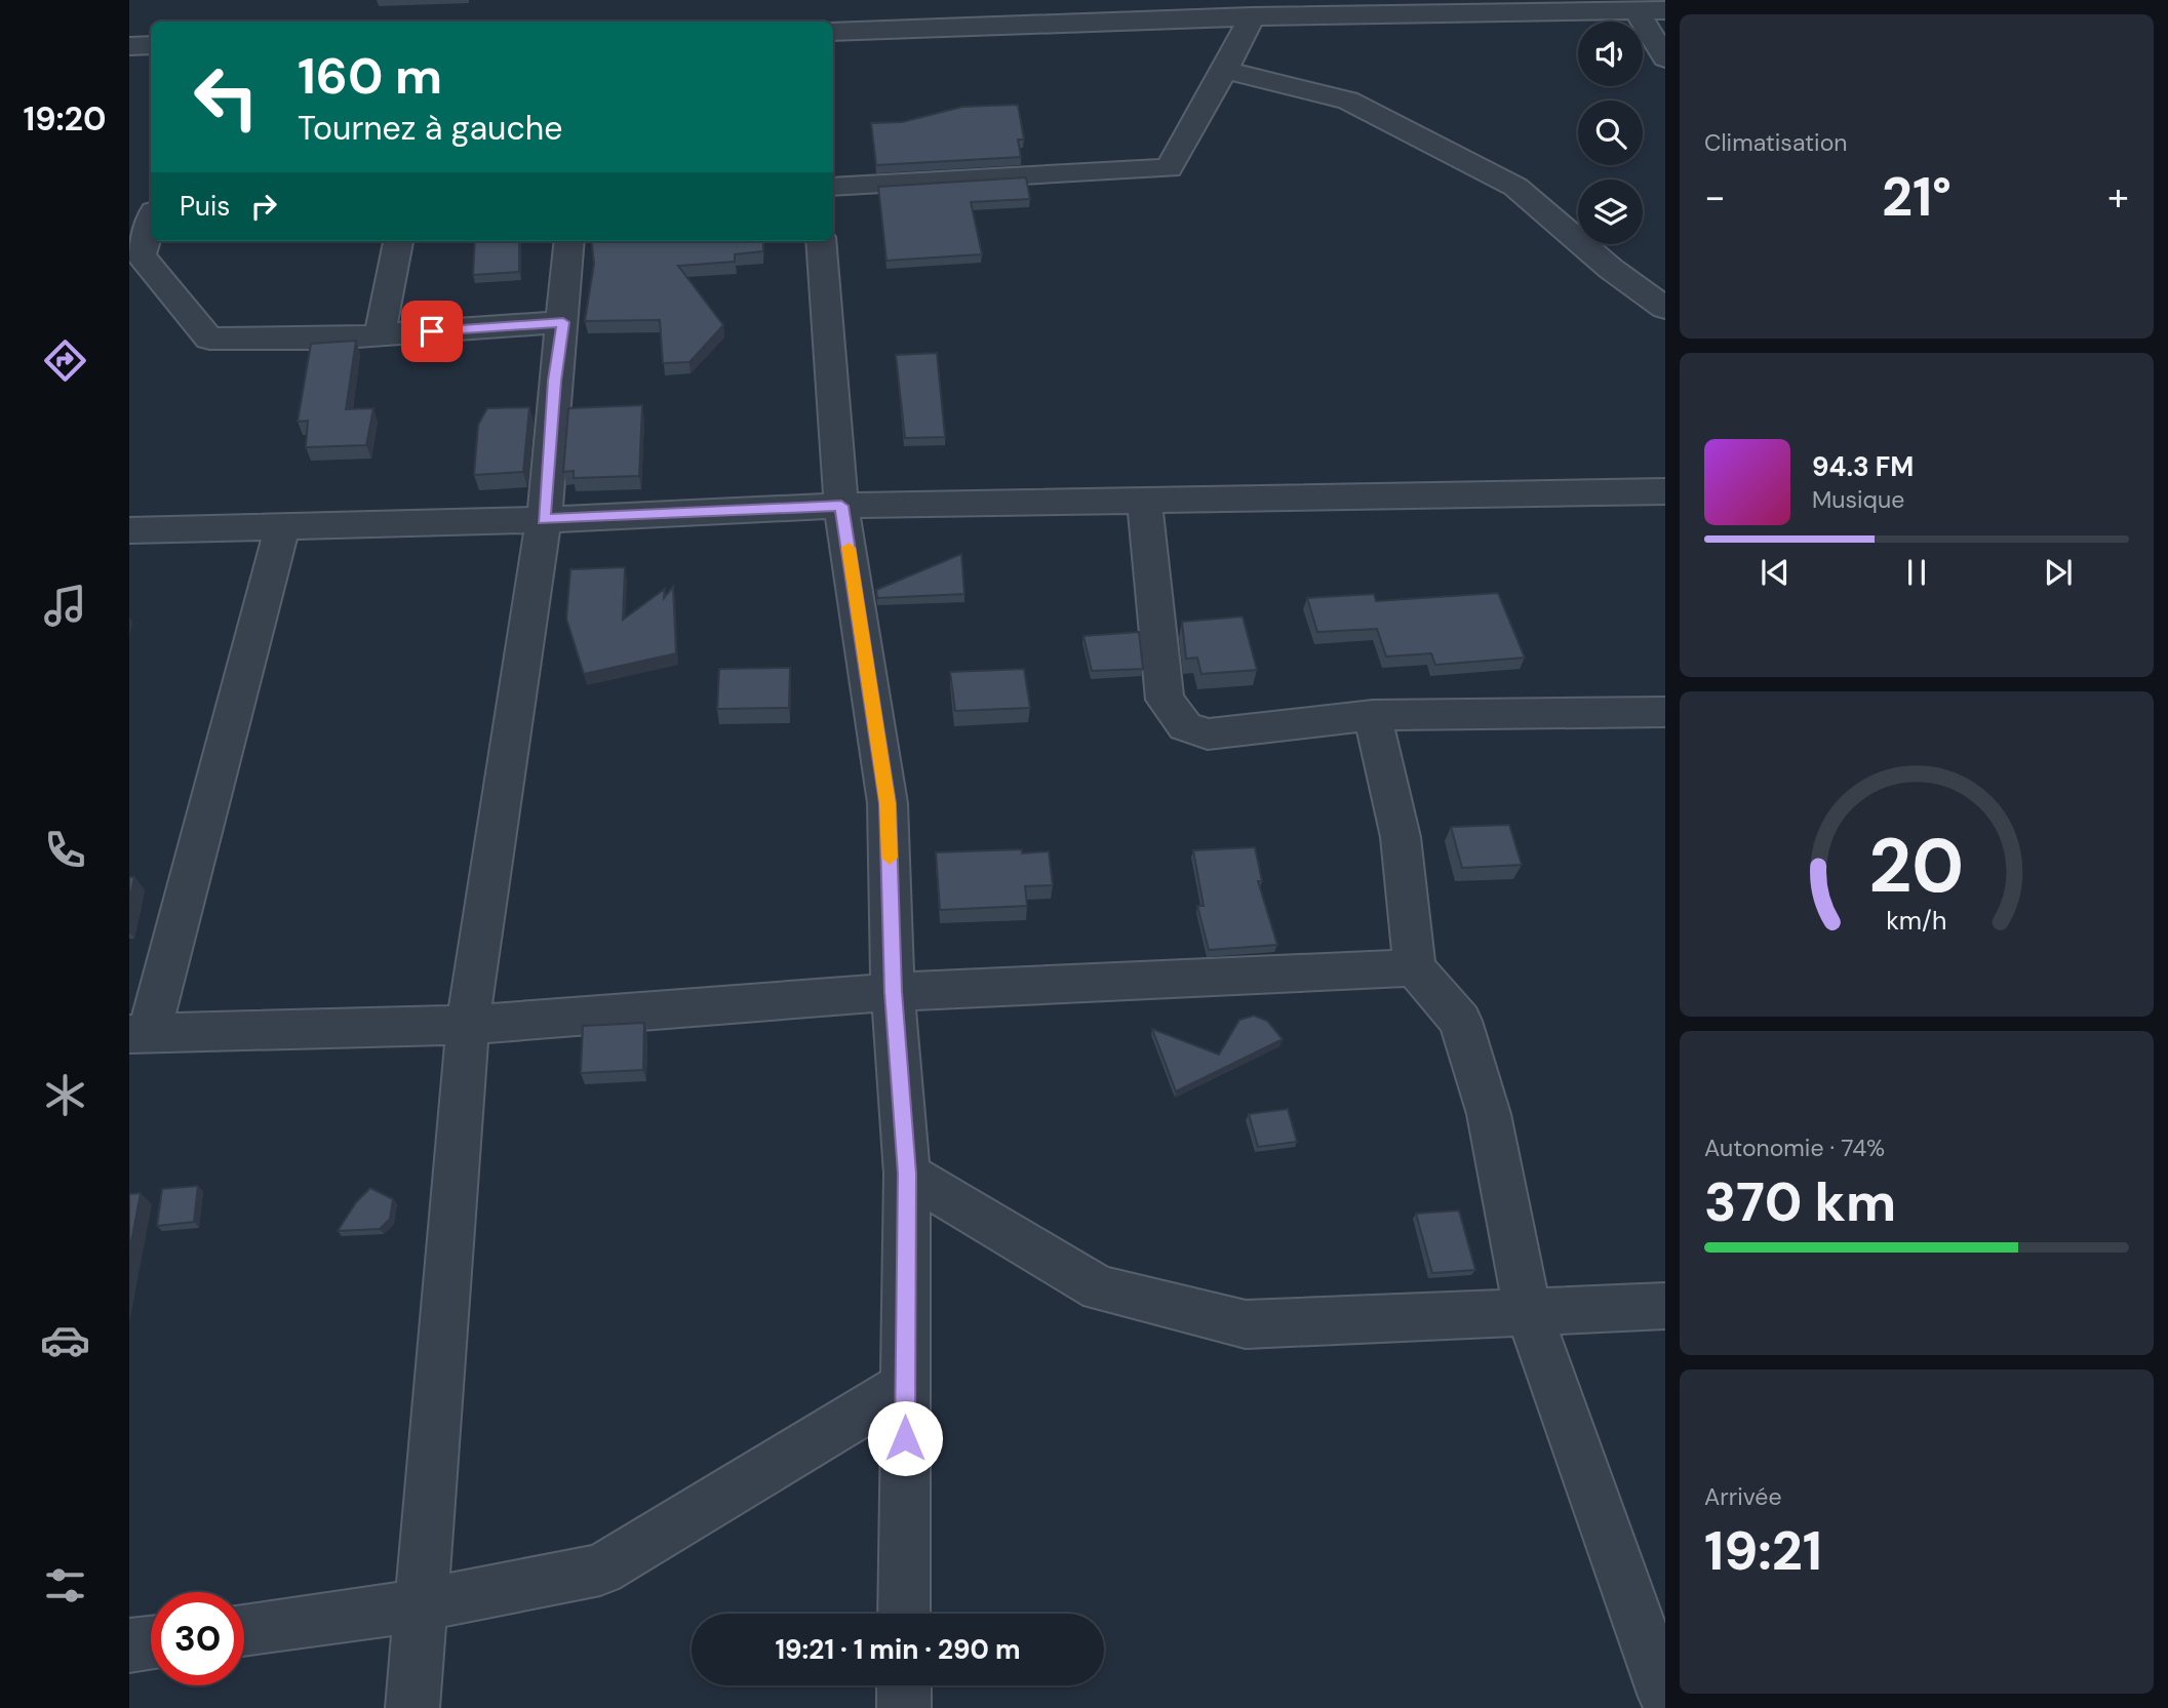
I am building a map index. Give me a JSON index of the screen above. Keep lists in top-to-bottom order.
{
  "page": {
    "tabs": "19:20",
    "tile": [
      "Climatisation",
      ["Autonomie · 74%", "370 km"],
      ["Arrivée", "19:21"]
    ],
    "turn": ["160 m", "Tournez à gauche"],
    "heat": ["−", "21°", "+"],
    "then": "Puis",
    "song": ["94.3 FM", "Musique"],
    "limit": "30",
    "trip": "19:21 · 1 min · 290 m",
    "gauge": ["20", "km/h"]
  }
}
